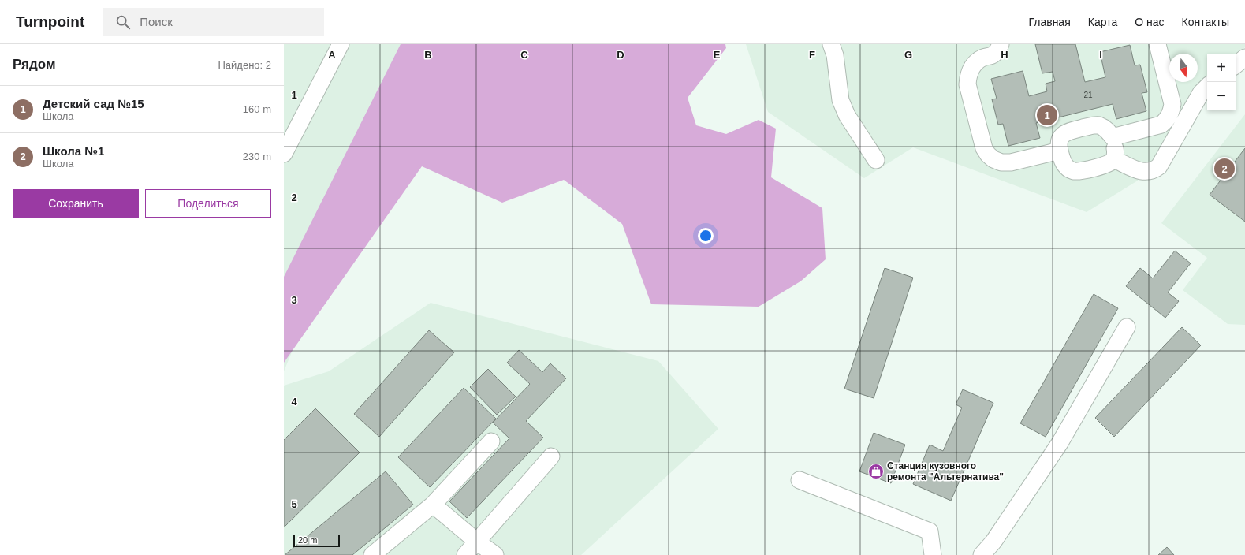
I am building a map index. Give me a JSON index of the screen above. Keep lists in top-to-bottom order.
{
  "places": {
    "shop": ["Станция кузовного ремонта \"Альтернатива\""]
  },
  "house_numbers": ["21"],
  "scale_bar": "20 m",
  "north": "bottom",
  "page": {
    "header": "Turnpoint",
    "search": "Поиск",
    "nav": [
      "Главная",
      "Карта",
      "О нас",
      "Контакты"
    ],
    "heading": ["Рядом", "Найдено: 2"],
    "map_buttons": ["+", "−"],
    "list": [
      {
        "mark": "1",
        "name": "Детский сад №15",
        "note": "Школа",
        "value": "160 m"
      },
      {
        "mark": "2",
        "name": "Школа №1",
        "note": "Школа",
        "value": "230 m"
      }
    ],
    "pins": ["1", "2"],
    "buttons": ["Сохранить", "Поделиться"],
    "scale": "20 m"
  },
  "grid": {
    "columns": [
      "A",
      "B",
      "C",
      "D",
      "E",
      "F",
      "G",
      "H",
      "I"
    ],
    "rows": [
      "1",
      "2",
      "3",
      "4",
      "5"
    ]
  }
}
